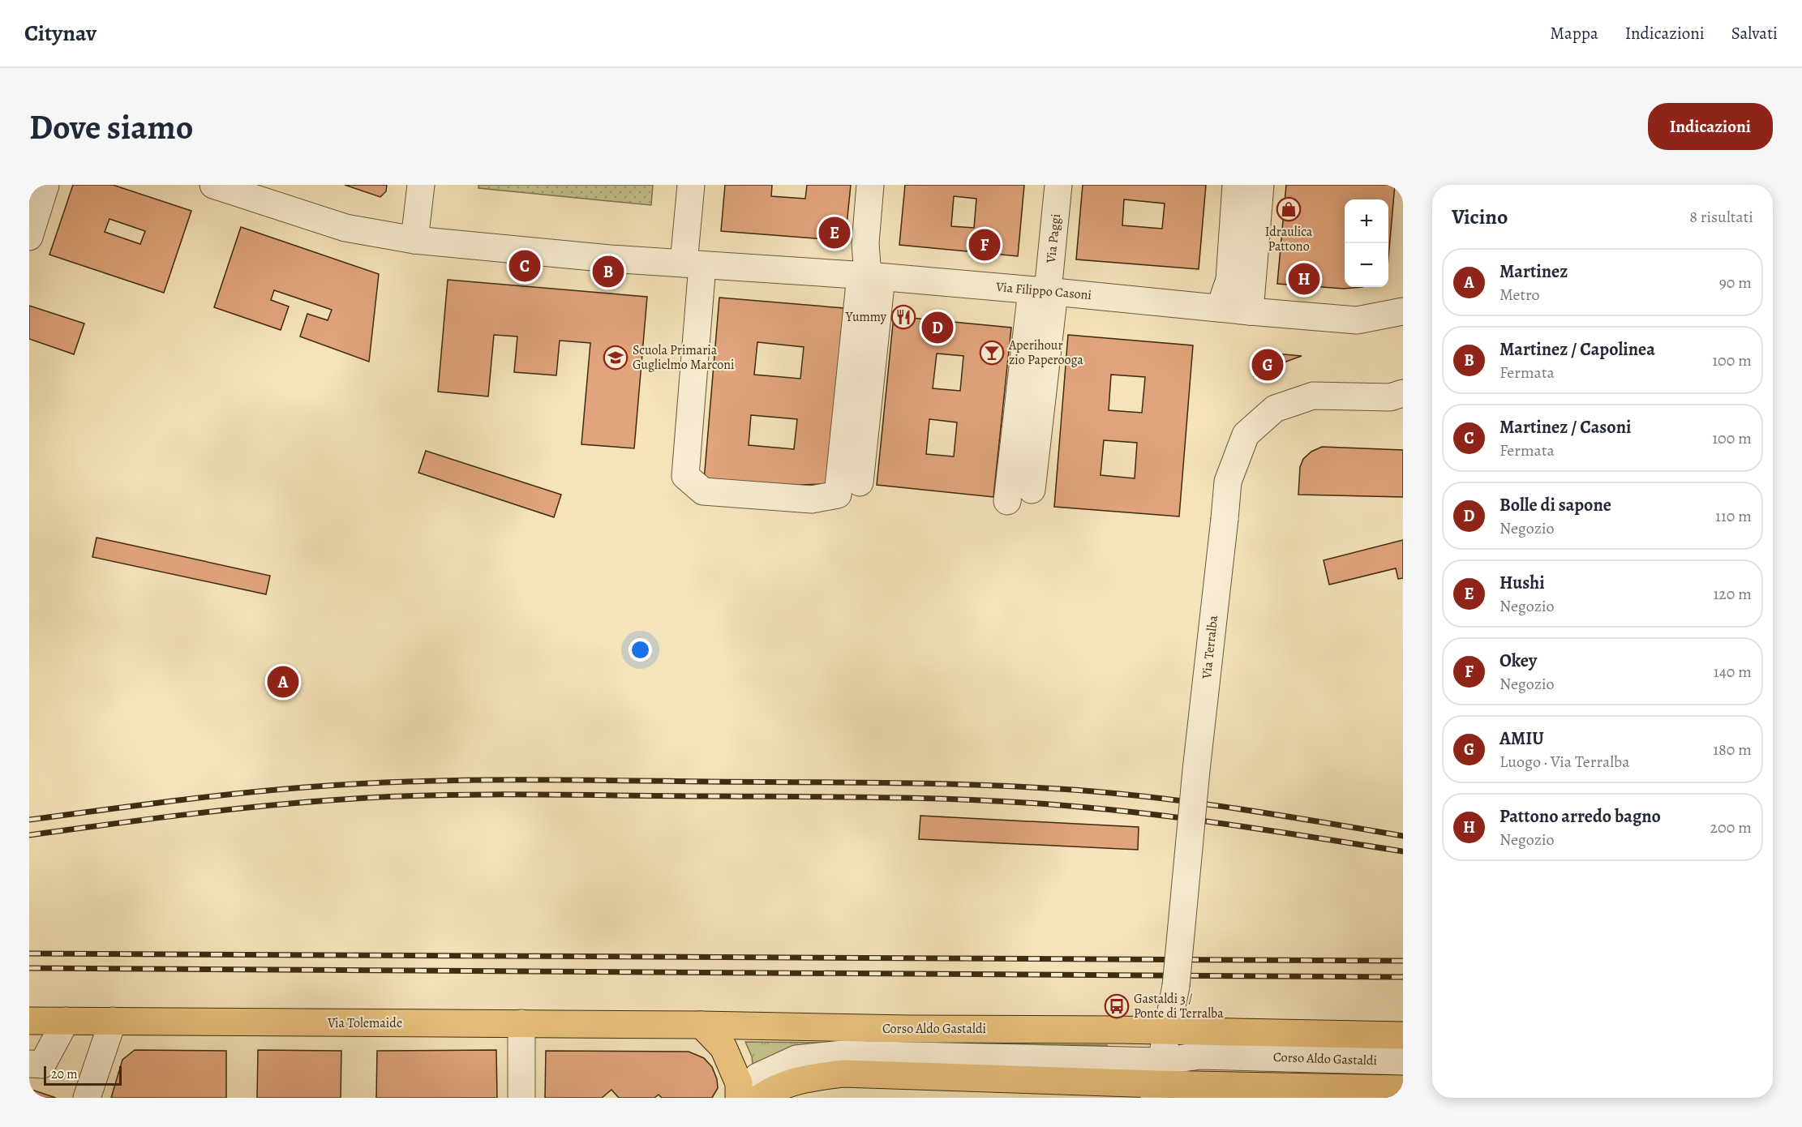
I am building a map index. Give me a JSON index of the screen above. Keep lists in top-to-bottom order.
{
  "streets": {
    "main road": ["Via Tolemaide", "Corso Aldo Gastaldi"],
    "street": ["Via Paggi", "Via Filippo Casoni", "Via Terralba"]
  },
  "crossings": [
    ["Via Paggi", "Via Filippo Casoni"],
    ["Via Terralba", "Corso Aldo Gastaldi"],
    ["Via Tolemaide", "Corso Aldo Gastaldi"]
  ],
  "places": {
    "shop": ["Idraulica Pattono"],
    "restaurant": ["Yummy"],
    "bar": ["Aperihour zio Paperooga"],
    "school or university": ["Scuola Primaria Guglielmo Marconi"],
    "bus stop": ["Gastaldi 3 / Ponte di Terralba"]
  },
  "scale_bar": "20 m",
  "page": {
    "header": "Citynav",
    "nav": ["Mappa", "Indicazioni", "Salvati"],
    "buttons": "Indicazioni",
    "title": "Dove siamo",
    "heading": ["Vicino", "8 risultati"],
    "map_buttons": ["+", "−"],
    "pins": [
      "E",
      "F",
      "C",
      "B",
      "H",
      "D",
      "G",
      "A"
    ],
    "list": [
      {
        "mark": "A",
        "name": "Martinez",
        "note": "Metro",
        "value": "90 m"
      },
      {
        "mark": "B",
        "name": "Martinez / Capolinea",
        "note": "Fermata",
        "value": "100 m"
      },
      {
        "mark": "C",
        "name": "Martinez / Casoni",
        "note": "Fermata",
        "value": "100 m"
      },
      {
        "mark": "D",
        "name": "Bolle di sapone",
        "note": "Negozio",
        "value": "110 m"
      },
      {
        "mark": "E",
        "name": "Hushi",
        "note": "Negozio",
        "value": "120 m"
      },
      {
        "mark": "F",
        "name": "Okey",
        "note": "Negozio",
        "value": "140 m"
      },
      {
        "mark": "G",
        "name": "AMIU",
        "note": "Luogo · Via Terralba",
        "value": "180 m"
      },
      {
        "mark": "H",
        "name": "Pattono arredo bagno",
        "note": "Negozio",
        "value": "200 m"
      }
    ],
    "scale": "20 m"
  }
}
